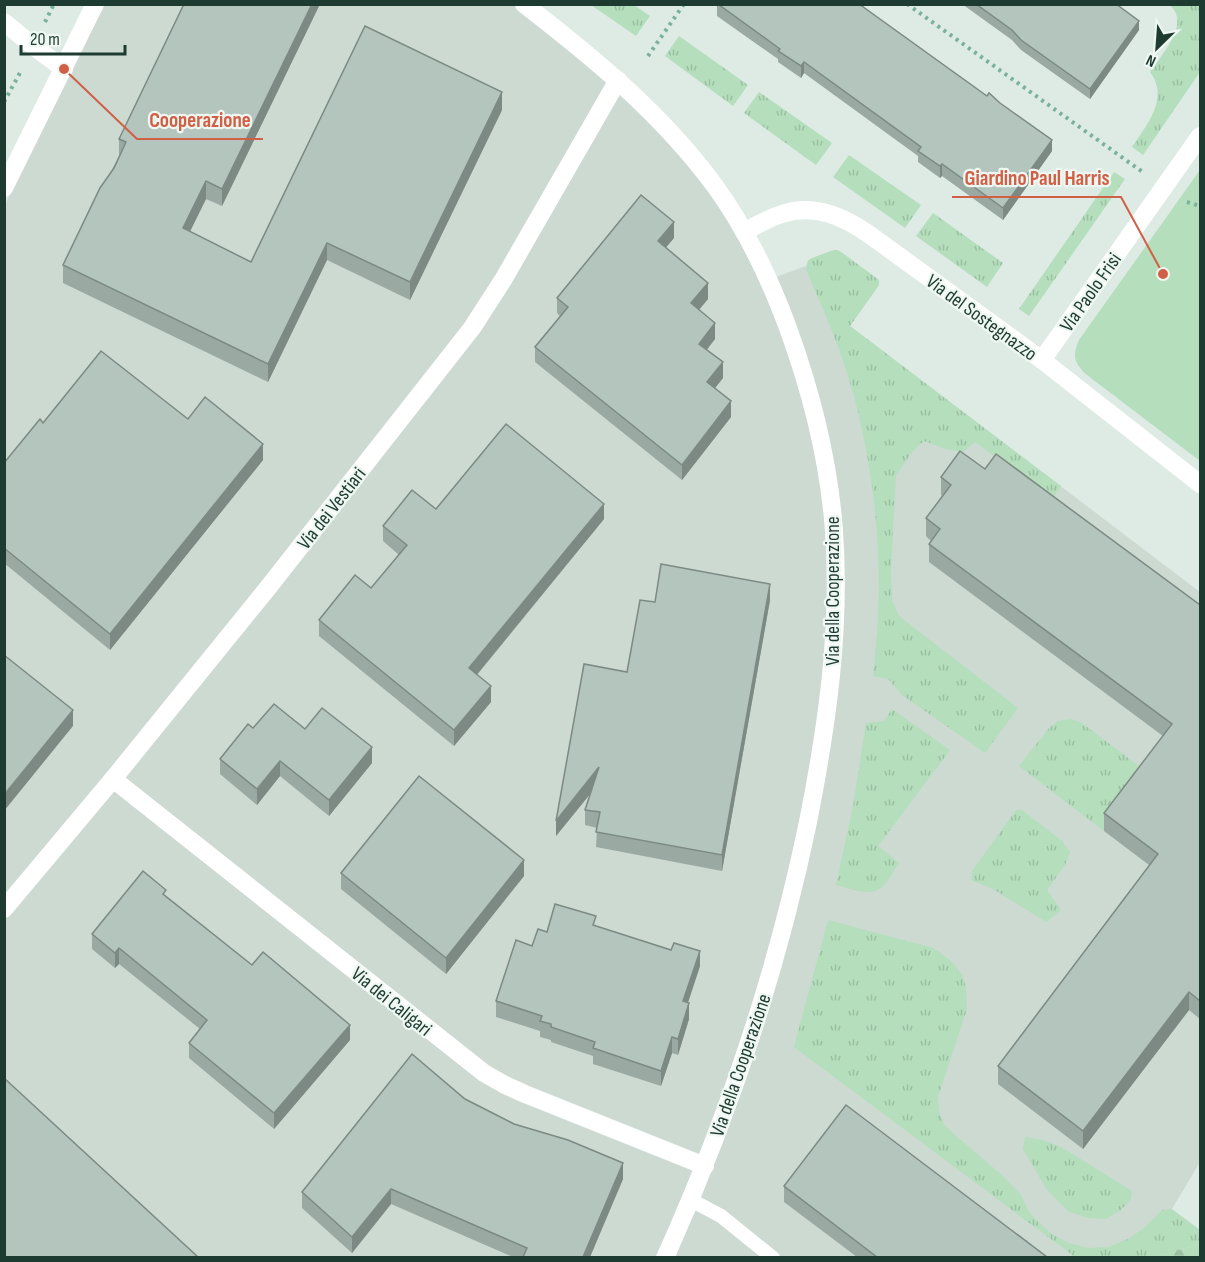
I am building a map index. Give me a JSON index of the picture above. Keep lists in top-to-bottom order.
{
  "streets": {
    "street": [
      "Via Paolo Frisi",
      "Via del Sostegnazzo",
      "Via dei Vestiari",
      "Via della Cooperazione",
      "Via dei Caligari"
    ]
  },
  "crossings": [
    ["Via Paolo Frisi", "Via del Sostegnazzo"],
    ["Via del Sostegnazzo", "Via della Cooperazione"],
    ["Via dei Vestiari", "Via della Cooperazione"],
    ["Via dei Vestiari", "Via dei Caligari"],
    ["Via della Cooperazione", "Via dei Caligari"]
  ],
  "places": ["Cooperazione", "Giardino Paul Harris"],
  "scale_bar": "20 m",
  "north": "bottom left"
}
